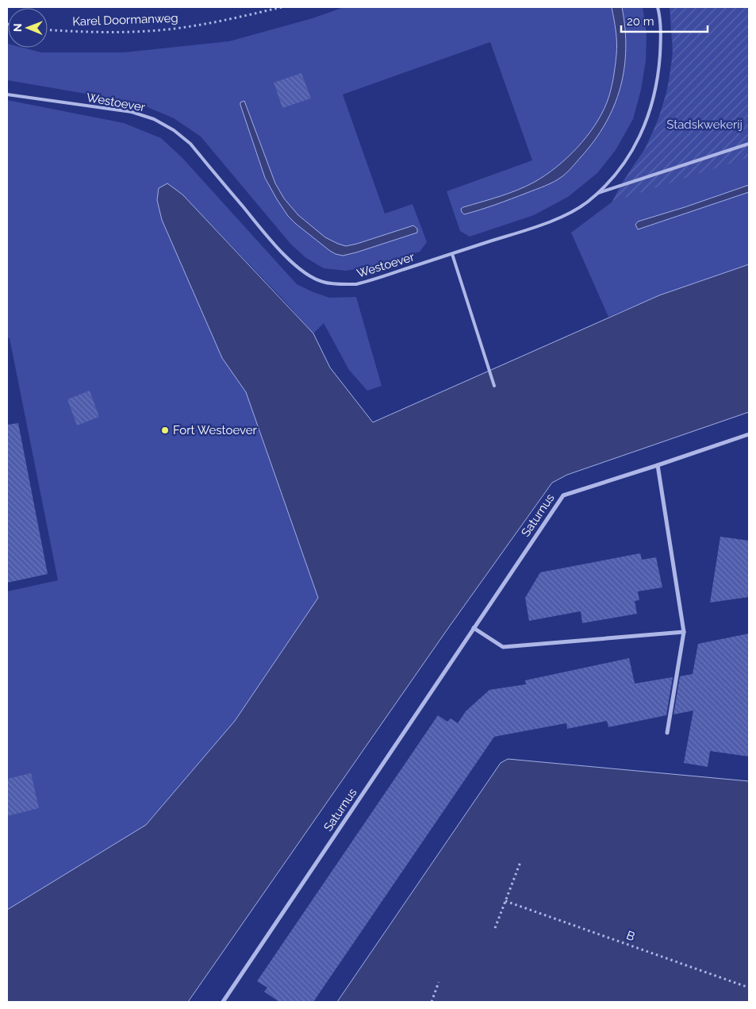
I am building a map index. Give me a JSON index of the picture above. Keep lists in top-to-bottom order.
{
  "streets": {
    "street": ["Saturnus"],
    "lane": ["Westoever"],
    "path": ["Karel Doormanweg", "B"]
  },
  "parks": ["Stadskwekerij"],
  "places": ["Fort Westoever"],
  "scale_bar": "20 m",
  "north": "left"
}
